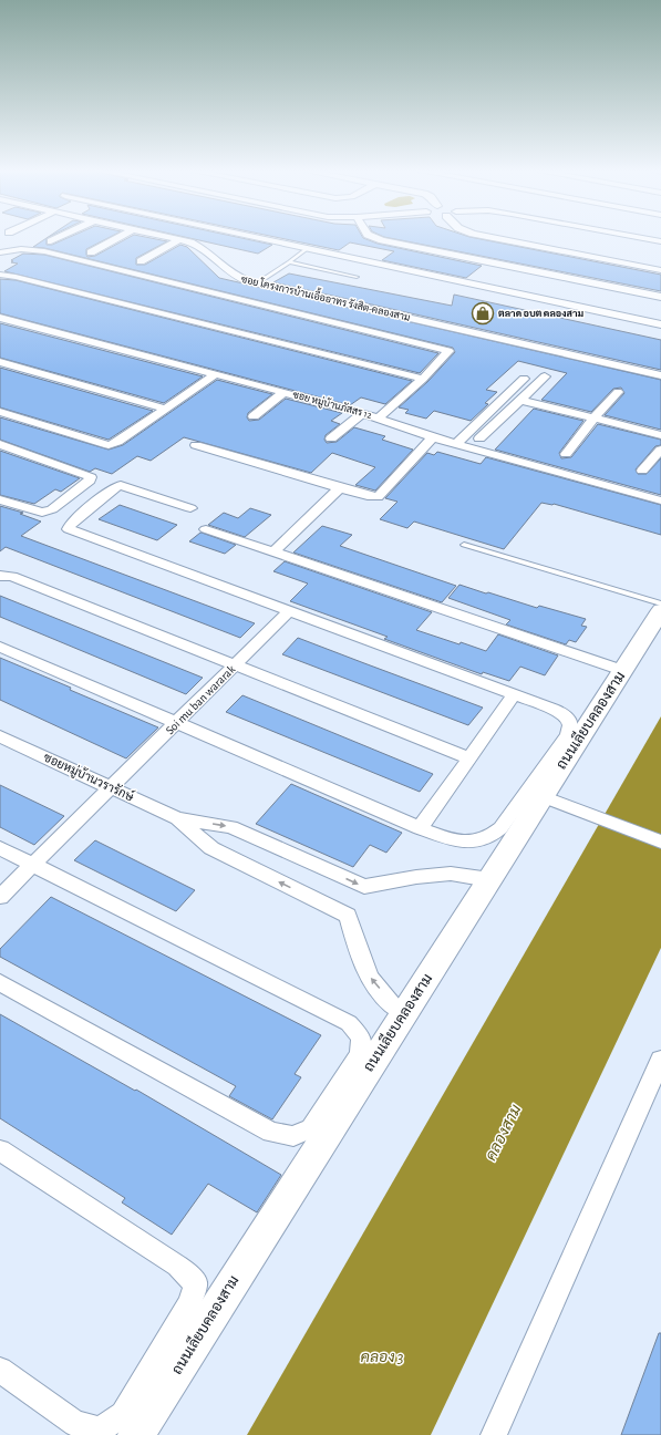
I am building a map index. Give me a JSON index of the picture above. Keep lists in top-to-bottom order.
{
  "streets": {
    "main road": ["ถนนเลียบคลองสาม"],
    "street": [
      "ซอย โครงการบ้านเอื้ออาทร รังสิต-คลองสาม",
      "ซอย หมู่บ้านภัสสร 12",
      "Soi mu ban wararak",
      "ซอยหมู่บ้านวรารักษ์"
    ]
  },
  "crossings": [
    ["Soi mu ban wararak", "ซอยหมู่บ้านวรารักษ์"]
  ],
  "water": ["คลองสาม", "คลอง 3"],
  "places": {
    "shop": ["ตลาด อบต คลองสาม"]
  }
}
